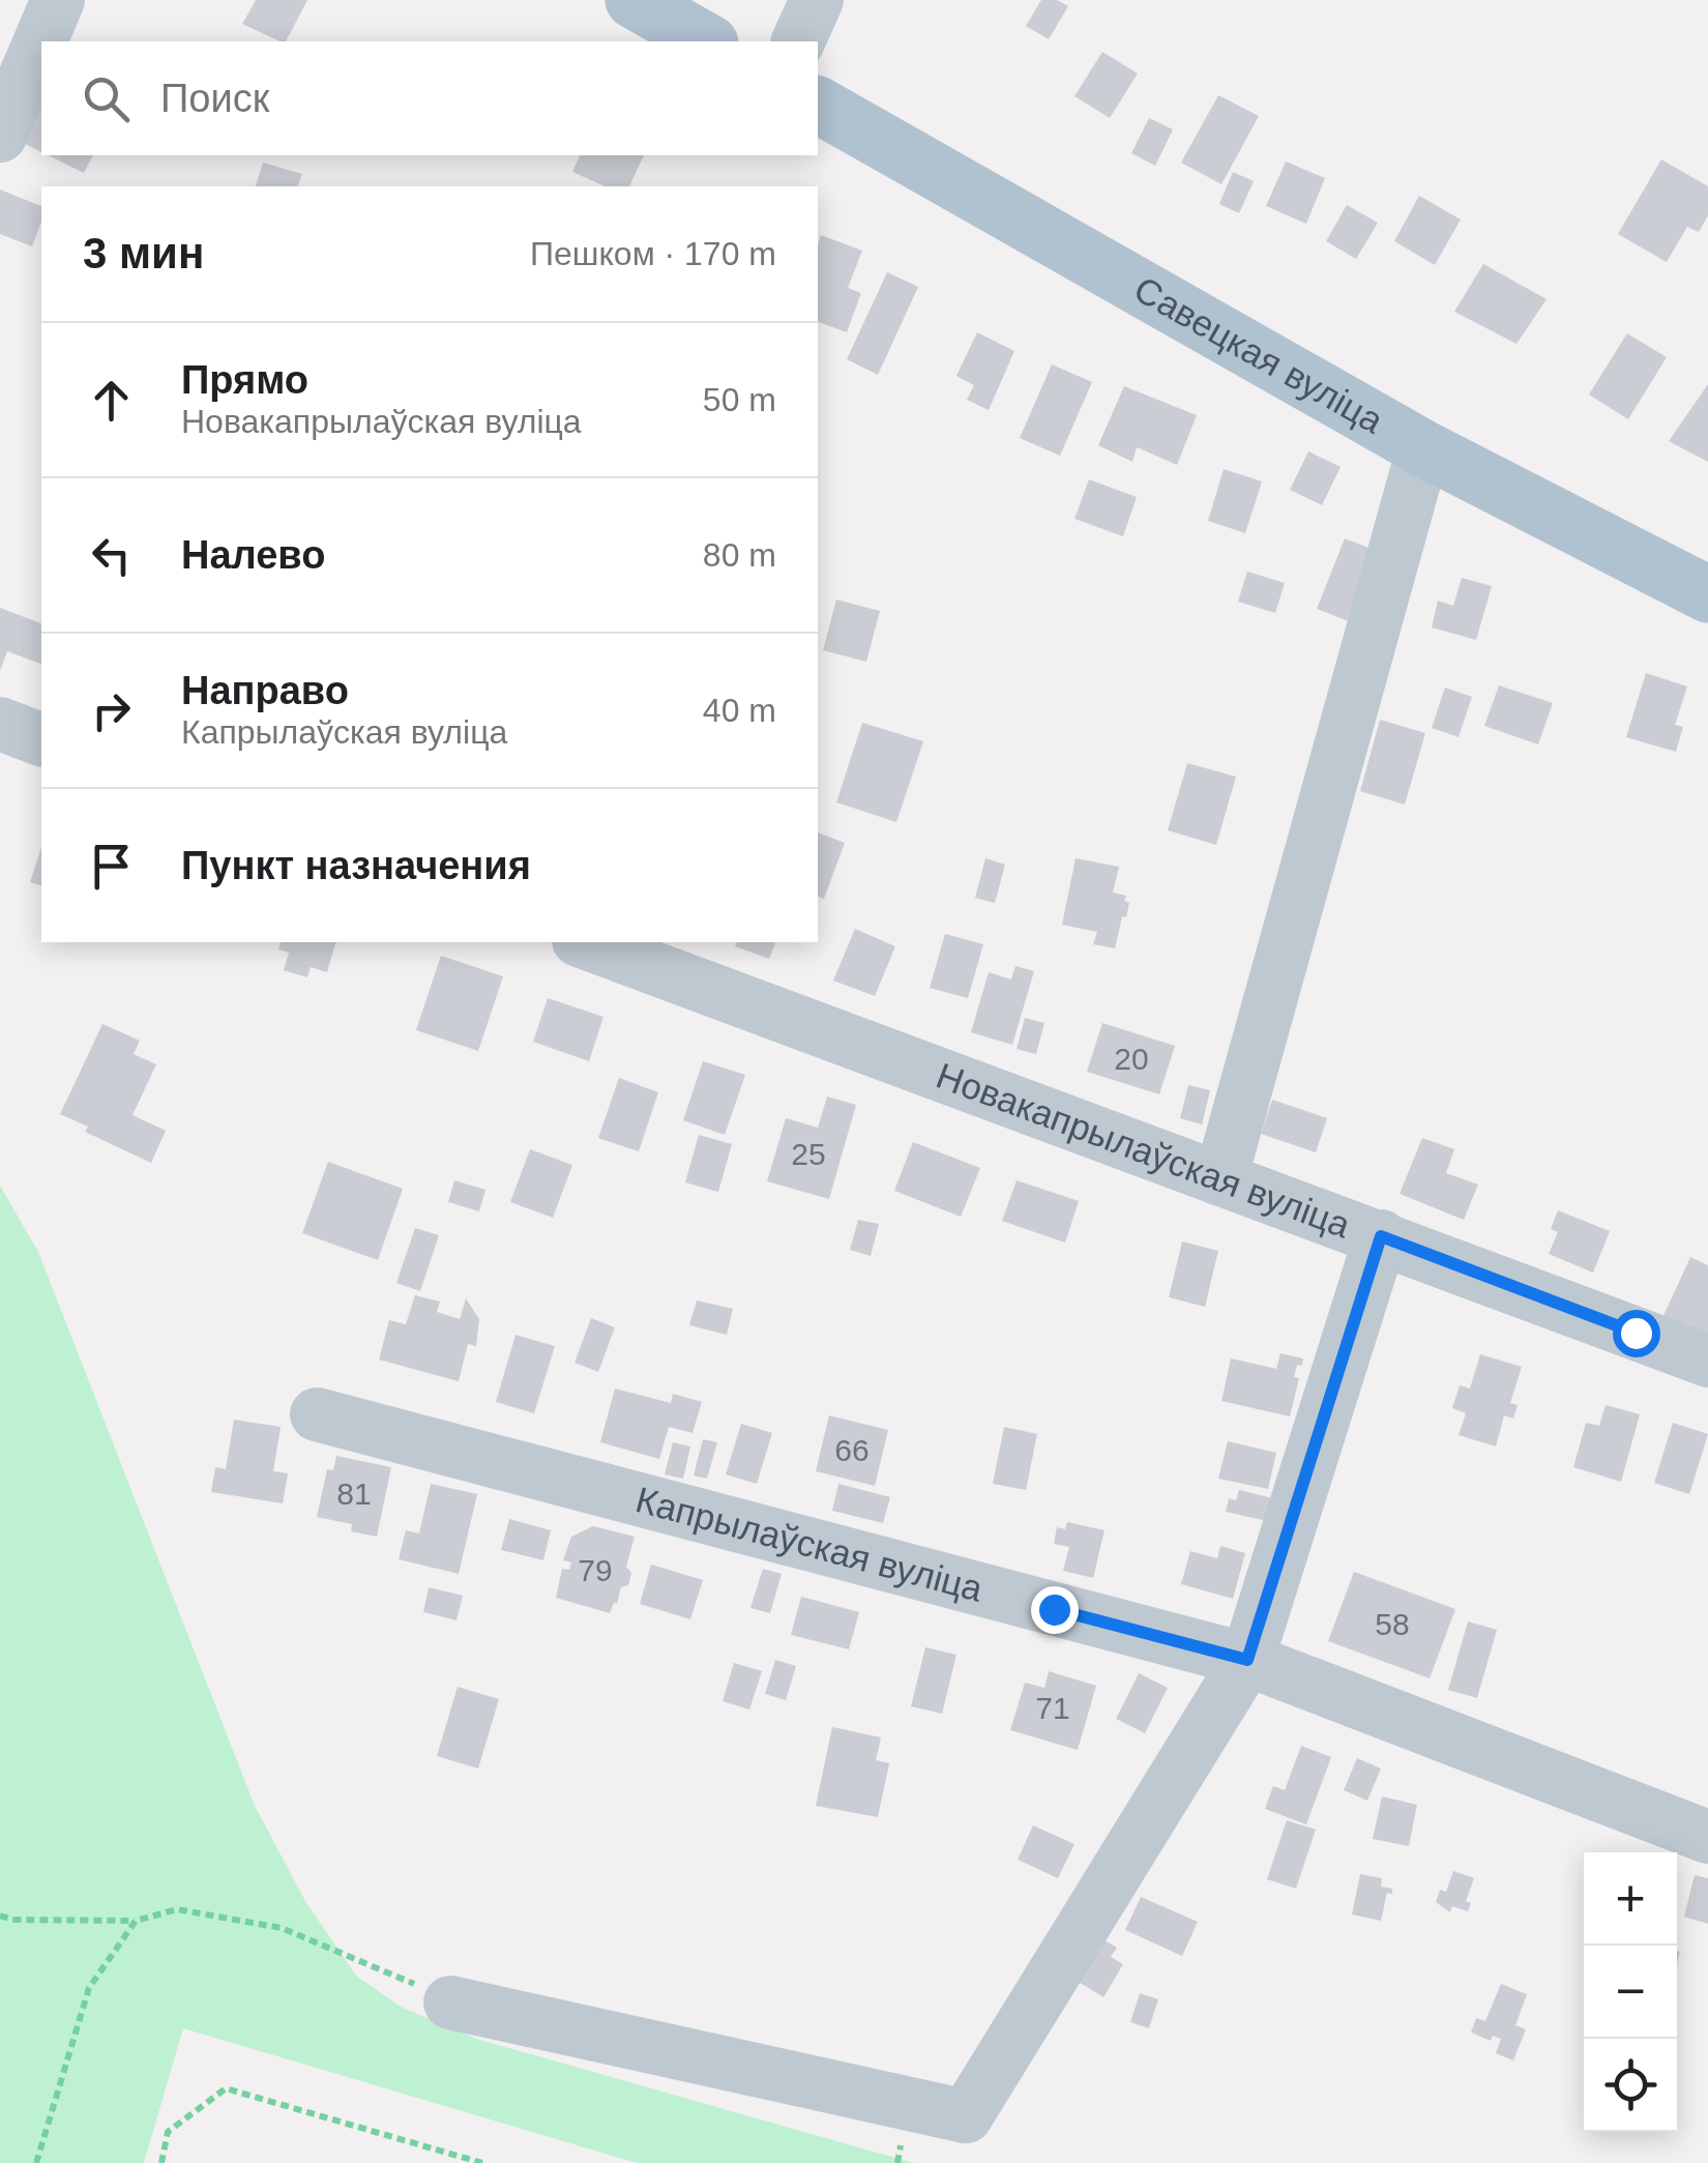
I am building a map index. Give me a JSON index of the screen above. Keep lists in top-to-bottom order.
{
  "streets": {
    "main road": ["Савецкая вуліца"],
    "street": ["Новакапрылаўская вуліца", "Капрылаўская вуліца"]
  },
  "house_numbers": [
    "20",
    "25",
    "66",
    "81",
    "79",
    "58",
    "71"
  ],
  "page": {
    "search": "Поиск",
    "heading": ["3 мин", "Пешком · 170 m"],
    "list": [
      ["Прямо", "Новакапрылаўская вуліца", "50 m"],
      ["Налево", "80 m"],
      ["Направо", "Капрылаўская вуліца", "40 m"],
      "Пункт назначения"
    ],
    "map_buttons": ["+", "−"]
  }
}
